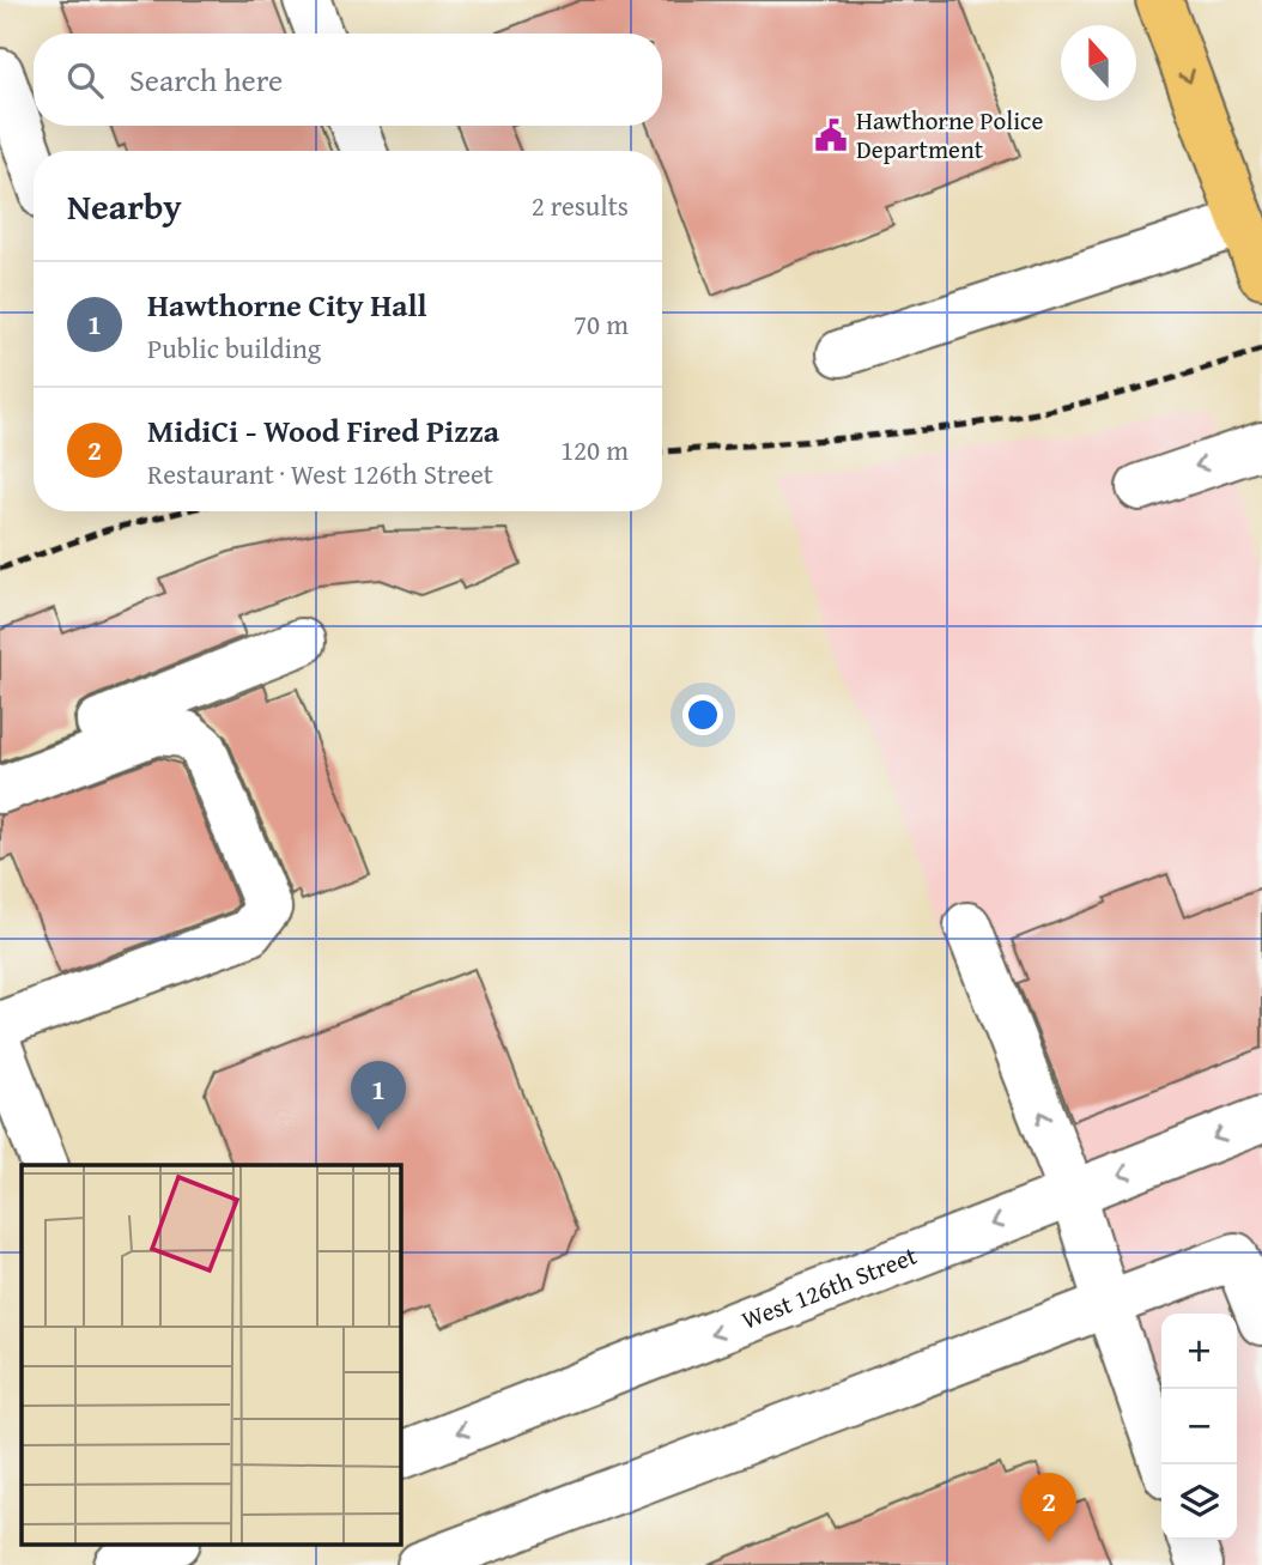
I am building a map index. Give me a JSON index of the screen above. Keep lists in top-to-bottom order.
{
  "streets": {
    "street": ["West 126th Street"]
  },
  "places": {
    "public building": ["Hawthorne Police Department"]
  },
  "north": "top",
  "page": {
    "search": "Search here",
    "heading": ["Nearby", "2 results"],
    "list": [
      {
        "mark": "1",
        "name": "Hawthorne City Hall",
        "note": "Public building",
        "value": "70 m"
      },
      {
        "mark": "2",
        "name": "MidiCi - Wood Fired Pizza",
        "note": "Restaurant · West 126th Street",
        "value": "120 m"
      }
    ],
    "pins": ["1", "2"],
    "map_buttons": ["+", "−"]
  }
}
